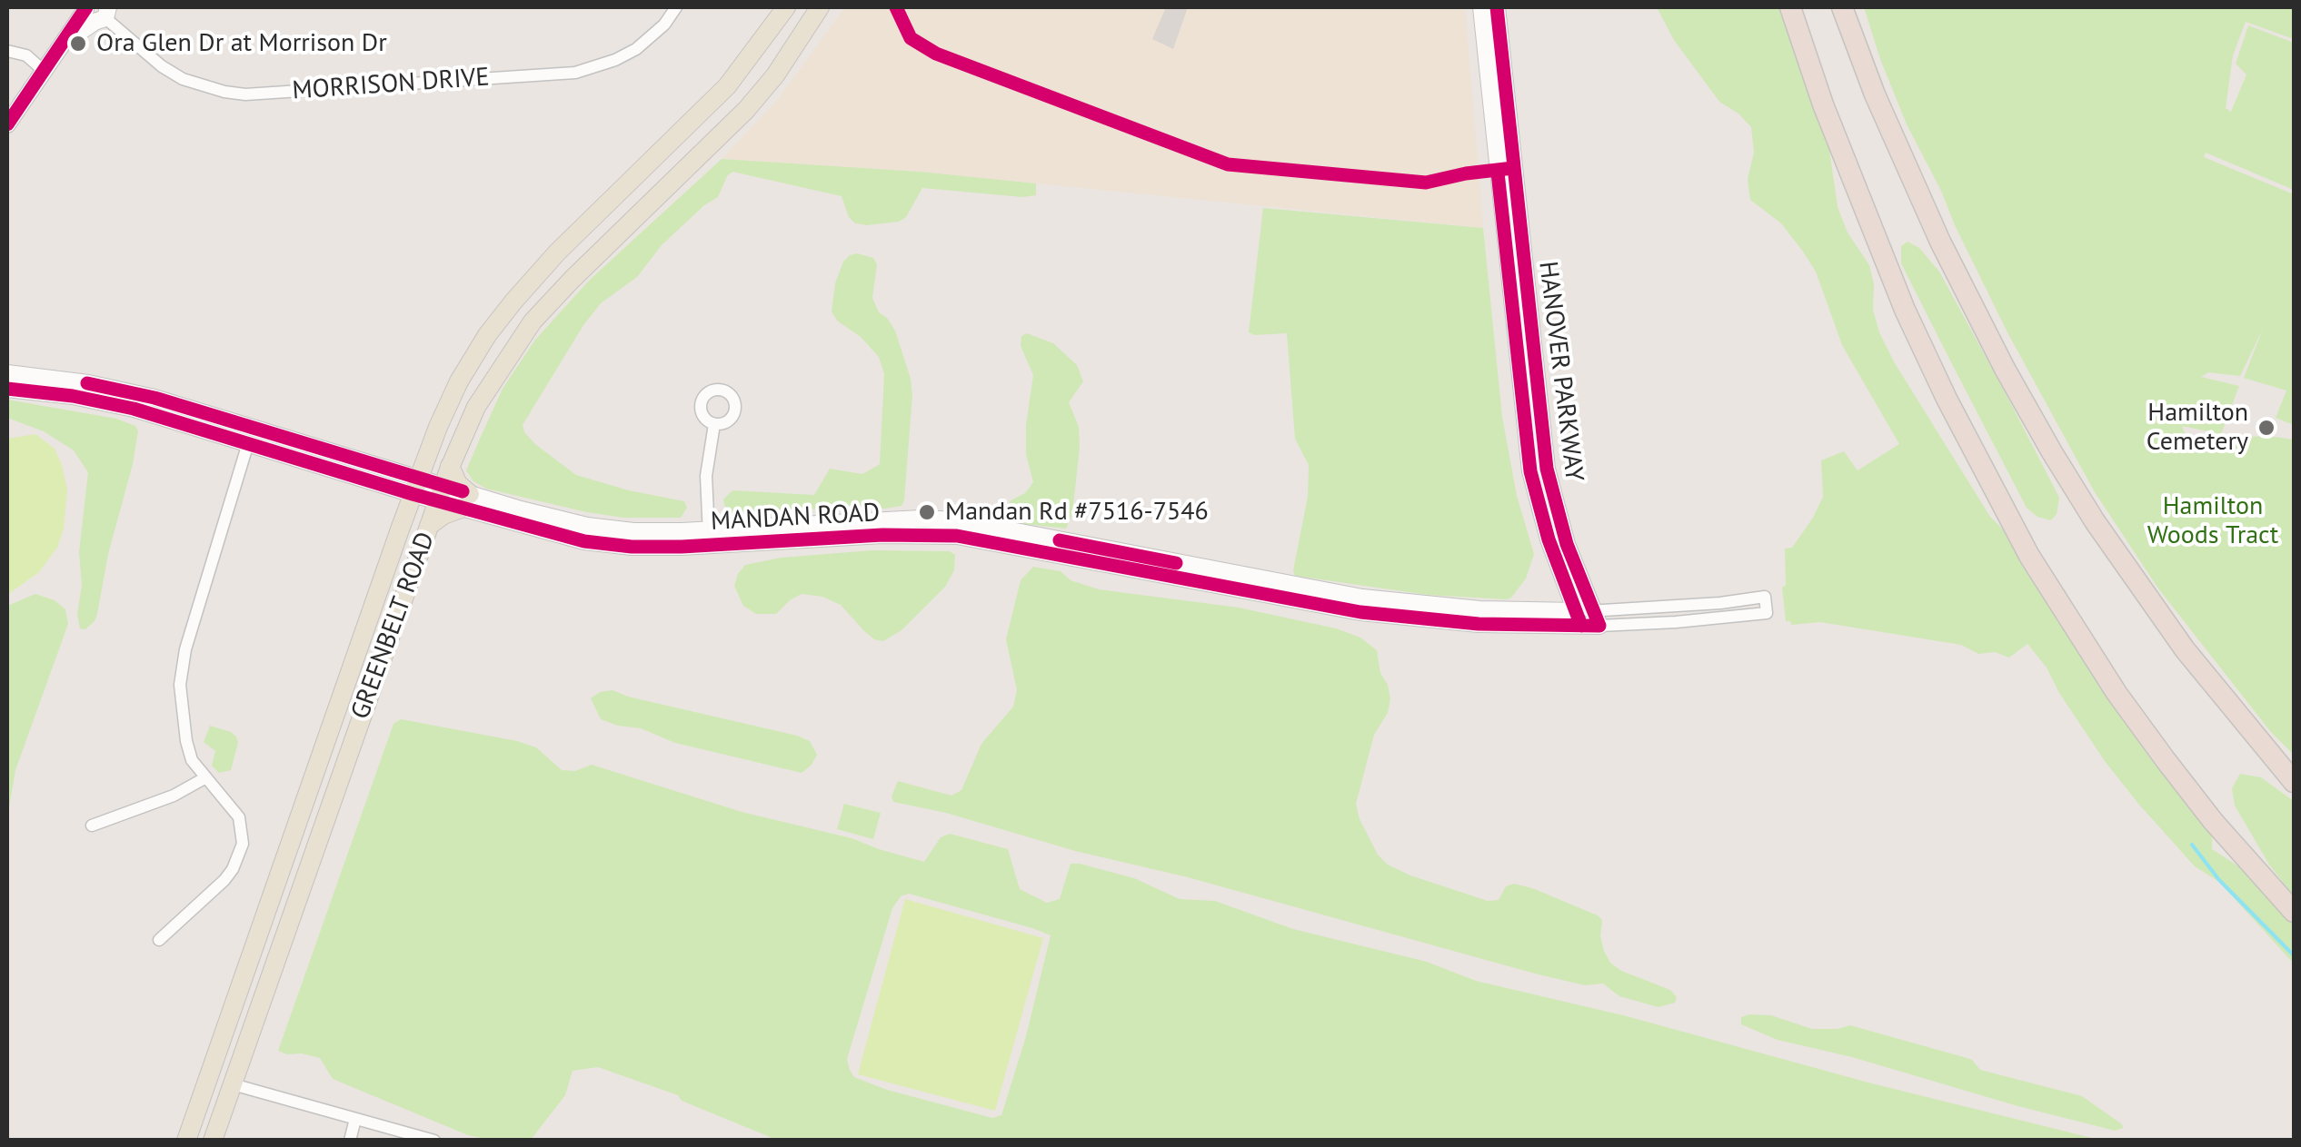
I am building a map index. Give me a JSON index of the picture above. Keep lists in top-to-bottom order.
{
  "streets": {
    "main road": ["GREENBELT ROAD"],
    "street": ["MORRISON DRIVE", "HANOVER PARKWAY", "MANDAN ROAD"]
  },
  "crossings": [
    ["HANOVER PARKWAY", "MANDAN ROAD"],
    ["MANDAN ROAD", "GREENBELT ROAD"]
  ],
  "parks": ["Hamilton Woods Tract"],
  "places": ["Ora Glen Dr at Morrison Dr", "Hamilton Cemetery", "Mandan Rd #7516-7546"]
}
